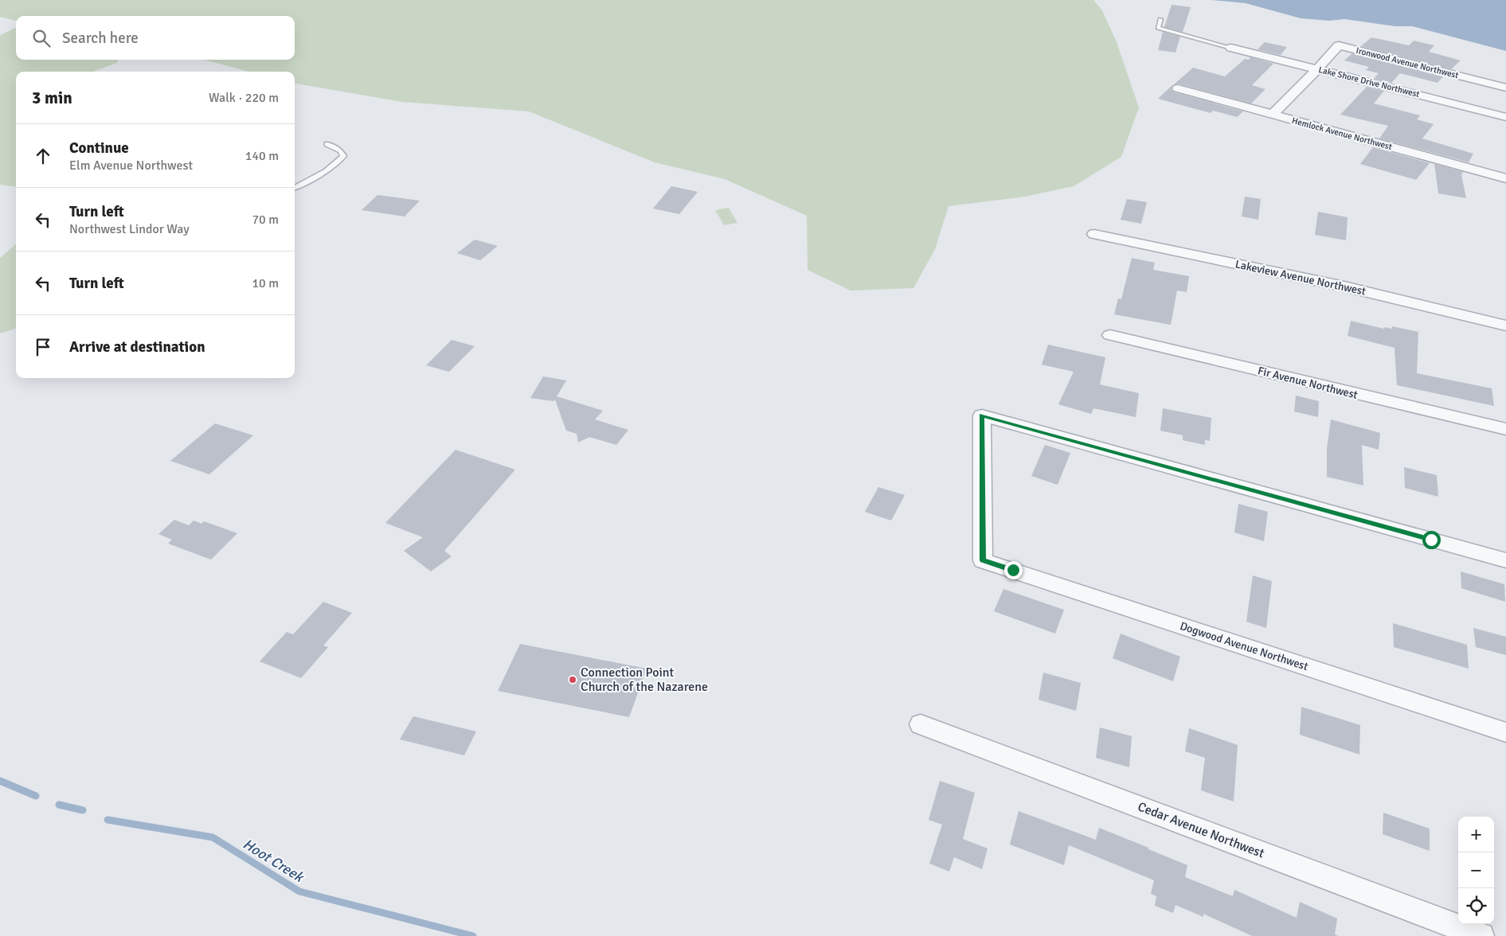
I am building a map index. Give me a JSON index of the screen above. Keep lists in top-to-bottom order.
{
  "streets": {
    "street": [
      "Ironwood Avenue Northwest",
      "Lake Shore Drive Northwest",
      "Hemlock Avenue Northwest",
      "Lakeview Avenue Northwest",
      "Fir Avenue Northwest",
      "Dogwood Avenue Northwest",
      "Cedar Avenue Northwest"
    ]
  },
  "crossings": [
    ["Ironwood Avenue Northwest", "Lake Shore Drive Northwest"]
  ],
  "water": ["Hoot Creek"],
  "places": ["Connection Point Church of the Nazarene"],
  "page": {
    "search": "Search here",
    "heading": ["3 min", "Walk · 220 m"],
    "list": [
      ["Continue", "Elm Avenue Northwest", "140 m"],
      ["Turn left", "Northwest Lindor Way", "70 m"],
      ["Turn left", "10 m"],
      "Arrive at destination"
    ],
    "map_buttons": ["+", "−"]
  }
}
